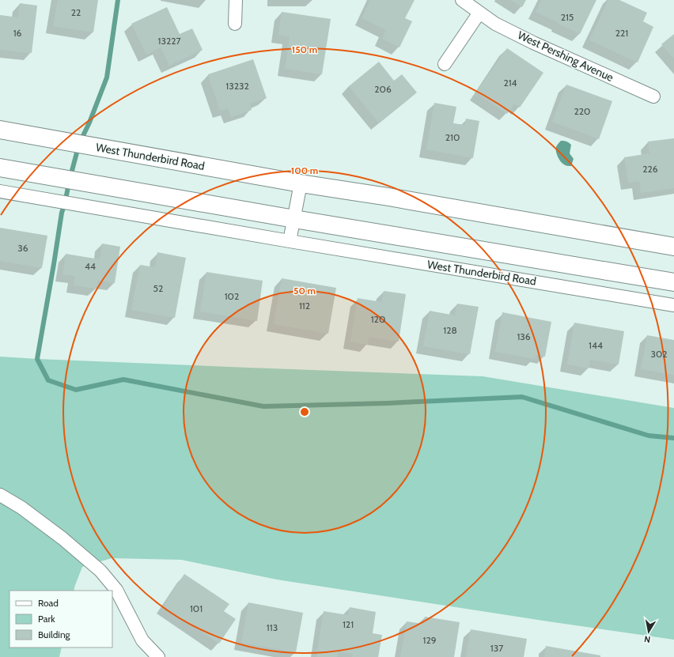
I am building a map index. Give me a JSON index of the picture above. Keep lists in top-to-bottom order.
{
  "streets": {
    "main road": ["West Thunderbird Road"],
    "street": ["West Pershing Avenue"]
  },
  "house_numbers": [
    "22",
    "215",
    "16",
    "221",
    "13227",
    "214",
    "13232",
    "206",
    "220",
    "210",
    "226",
    "36",
    "44",
    "52",
    "102",
    "112",
    "120",
    "128",
    "136",
    "144",
    "302",
    "101",
    "121",
    "113",
    "129",
    "137"
  ],
  "legend": ["Road", "Park", "Building"],
  "north": "bottom",
  "rings": ["150 m", "100 m", "50 m"]
}
